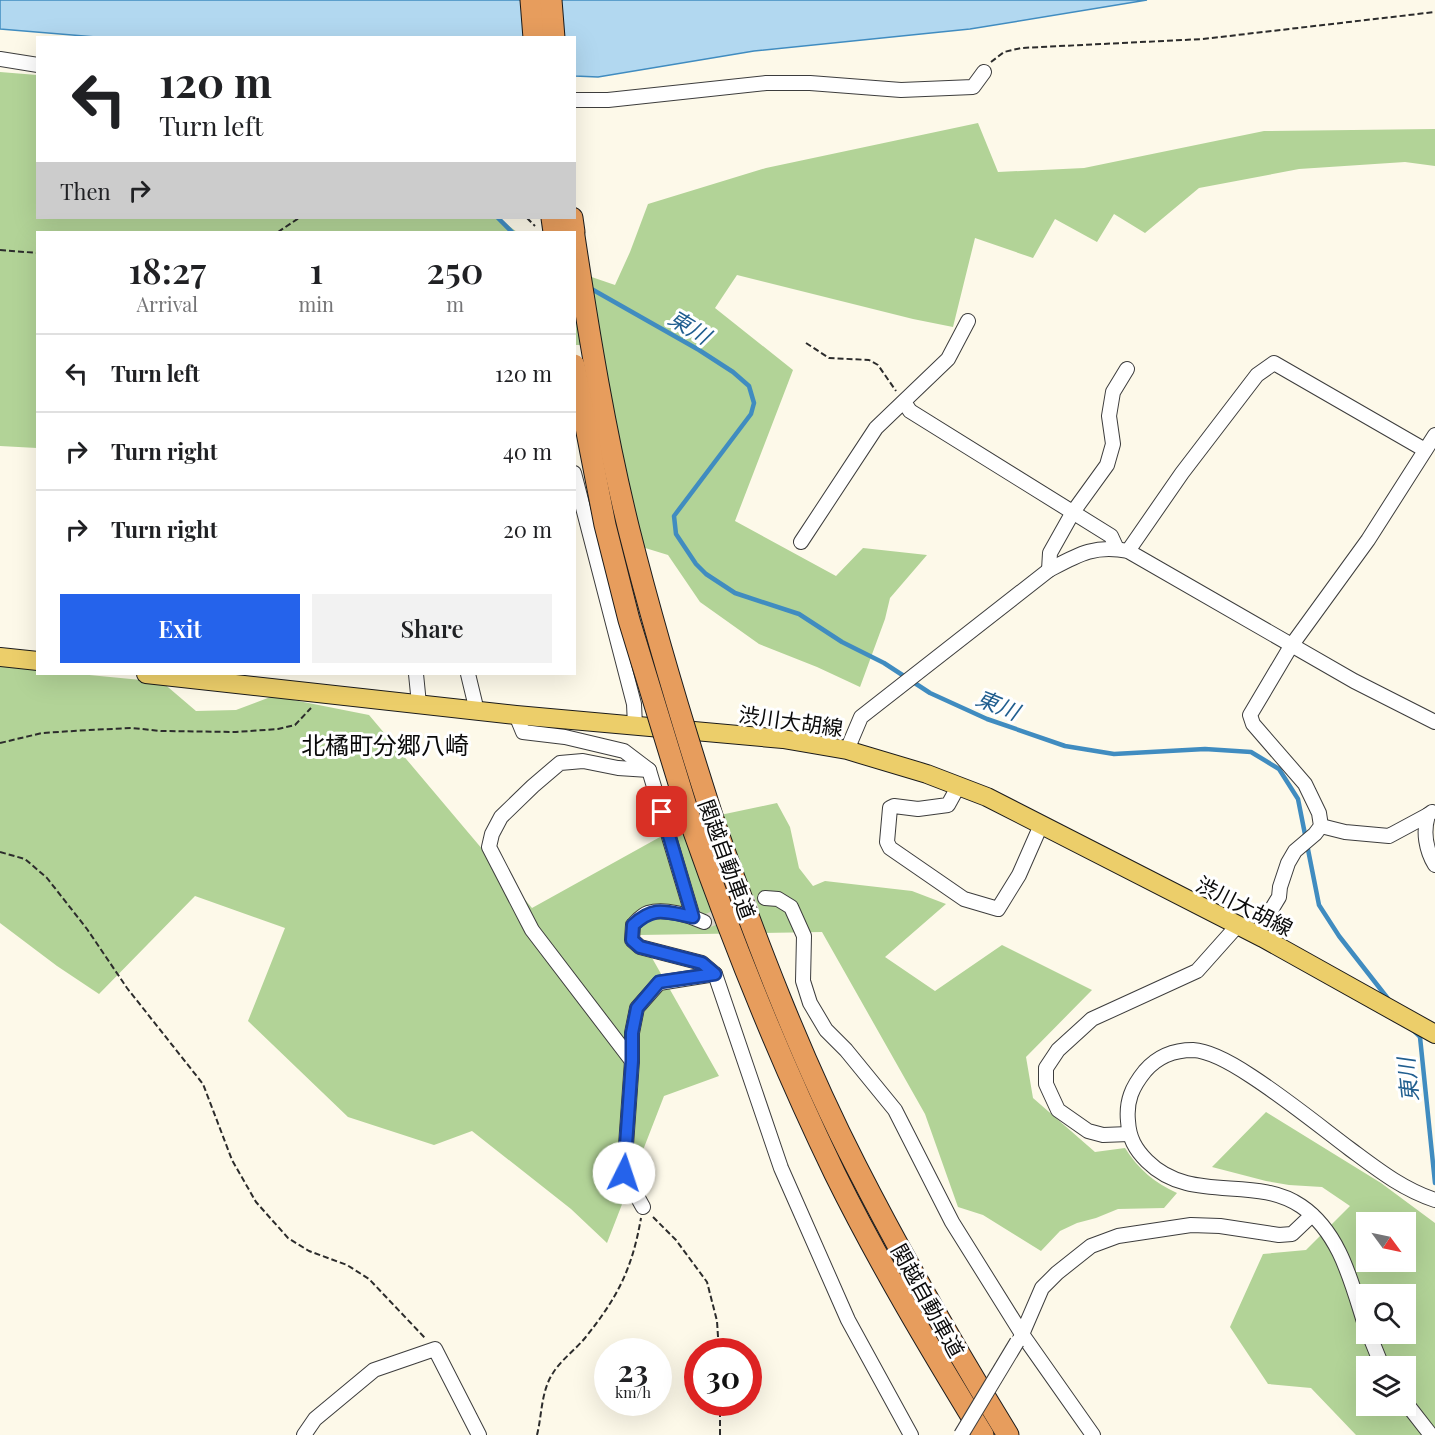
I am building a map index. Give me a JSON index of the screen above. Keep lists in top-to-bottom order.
{
  "streets": {
    "highway": ["関越自動車道"],
    "main road": ["渋川大胡線"]
  },
  "districts": ["北橘町分郷八崎"],
  "water": ["東川"],
  "north": "bottom right",
  "page": {
    "turn": ["120 m", "Turn left"],
    "then": "Then",
    "eta": [
      "18:27",
      "Arrival",
      "1",
      "min",
      "250",
      "m"
    ],
    "list": [
      {
        "name": "Turn left",
        "value": "120 m"
      },
      {
        "name": "Turn right",
        "value": "40 m"
      },
      {
        "name": "Turn right",
        "value": "20 m"
      }
    ],
    "buttons": ["Exit", "Share"],
    "speed": "23 km/h",
    "limit": "30"
  }
}
